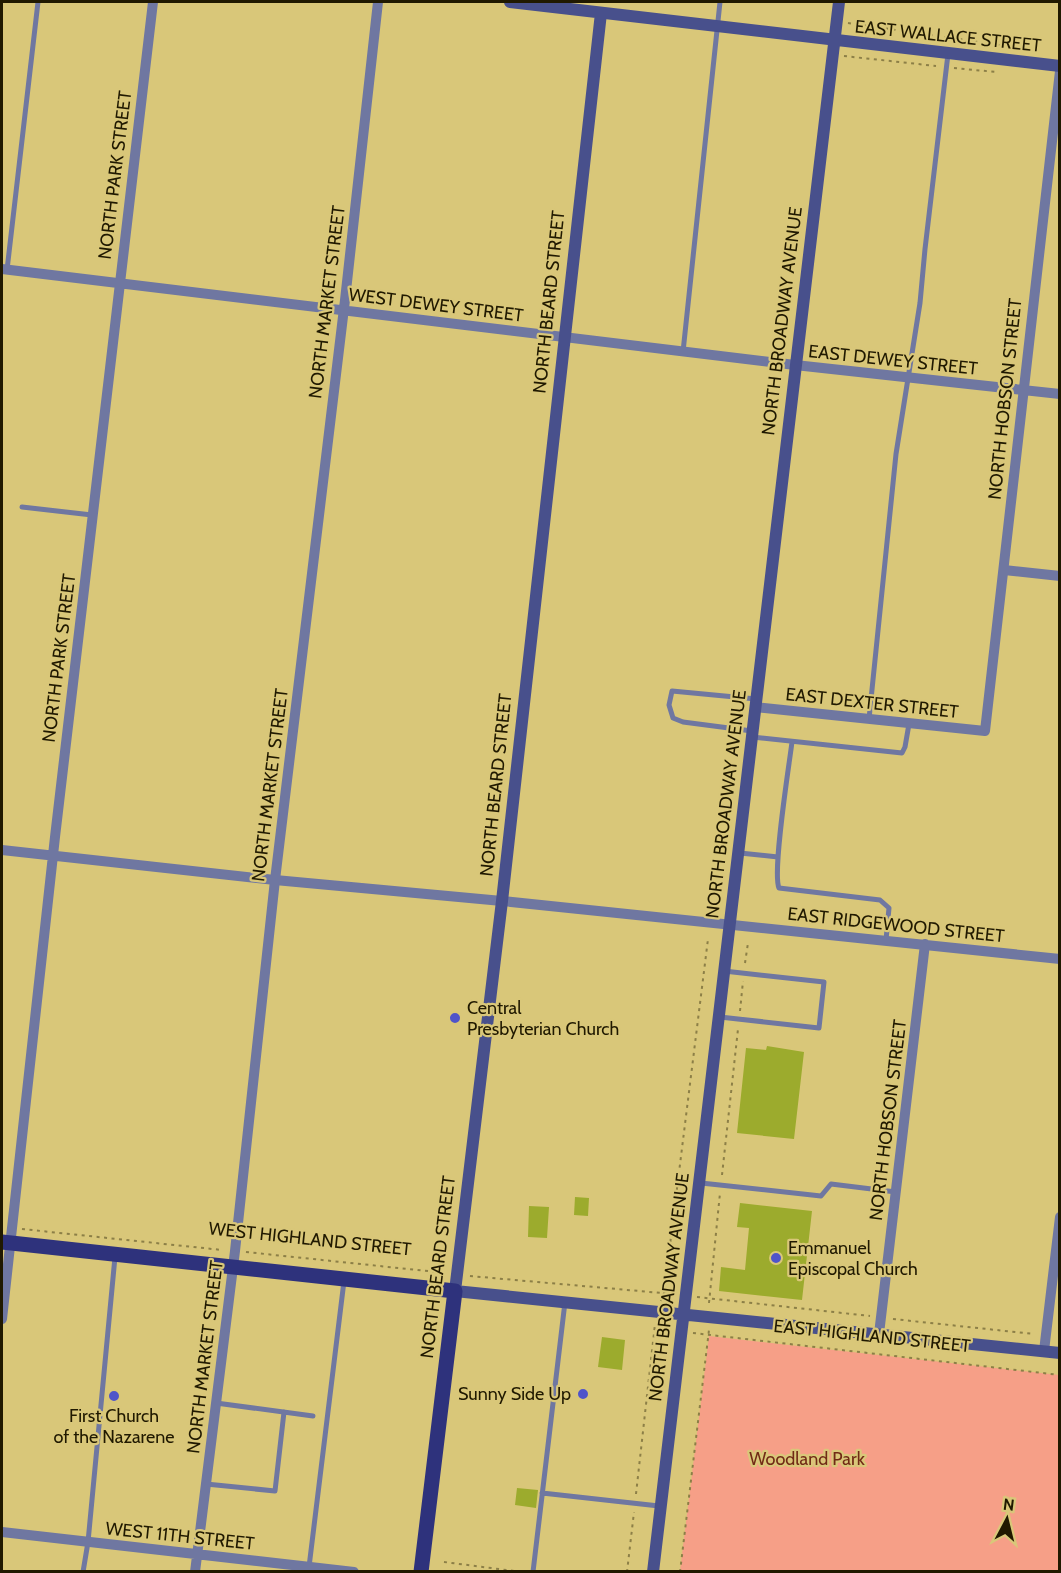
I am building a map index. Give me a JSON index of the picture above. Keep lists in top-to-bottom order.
{
  "streets": {
    "main road": ["NORTH BEARD STREET", "WEST HIGHLAND STREET"],
    "street": [
      "EAST WALLACE STREET",
      "NORTH PARK STREET",
      "NORTH MARKET STREET",
      "WEST DEWEY STREET",
      "NORTH BROADWAY AVENUE",
      "EAST DEWEY STREET",
      "NORTH HOBSON STREET",
      "EAST DEXTER STREET",
      "EAST RIDGEWOOD STREET",
      "EAST HIGHLAND STREET",
      "WEST 11TH STREET"
    ]
  },
  "crossings": [
    ["EAST WALLACE STREET", "NORTH BEARD STREET"],
    ["EAST WALLACE STREET", "NORTH BROADWAY AVENUE"],
    ["NORTH PARK STREET", "WEST DEWEY STREET"],
    ["NORTH PARK STREET", "EAST RIDGEWOOD STREET"],
    ["NORTH PARK STREET", "WEST HIGHLAND STREET"],
    ["NORTH MARKET STREET", "WEST DEWEY STREET"],
    ["NORTH MARKET STREET", "EAST RIDGEWOOD STREET"],
    ["NORTH MARKET STREET", "WEST HIGHLAND STREET"],
    ["NORTH MARKET STREET", "WEST 11TH STREET"],
    ["NORTH BEARD STREET", "WEST DEWEY STREET"],
    ["NORTH BEARD STREET", "EAST RIDGEWOOD STREET"],
    ["NORTH BEARD STREET", "WEST HIGHLAND STREET"],
    ["WEST DEWEY STREET", "NORTH BROADWAY AVENUE"],
    ["WEST DEWEY STREET", "EAST DEWEY STREET"],
    ["NORTH BROADWAY AVENUE", "EAST DEWEY STREET"],
    ["NORTH BROADWAY AVENUE", "EAST DEXTER STREET"],
    ["NORTH BROADWAY AVENUE", "EAST RIDGEWOOD STREET"],
    ["NORTH BROADWAY AVENUE", "WEST HIGHLAND STREET"],
    ["NORTH BROADWAY AVENUE", "EAST HIGHLAND STREET"],
    ["EAST DEWEY STREET", "NORTH HOBSON STREET"],
    ["NORTH HOBSON STREET", "EAST DEXTER STREET"],
    ["NORTH HOBSON STREET", "EAST RIDGEWOOD STREET"],
    ["NORTH HOBSON STREET", "EAST HIGHLAND STREET"],
    ["WEST HIGHLAND STREET", "EAST HIGHLAND STREET"]
  ],
  "parks": ["Woodland Park"],
  "places": [
    "Central Presbyterian Church",
    "Emmanuel Episcopal Church",
    "Sunny Side Up",
    "First Church of the Nazarene"
  ],
  "north": "top"
}
